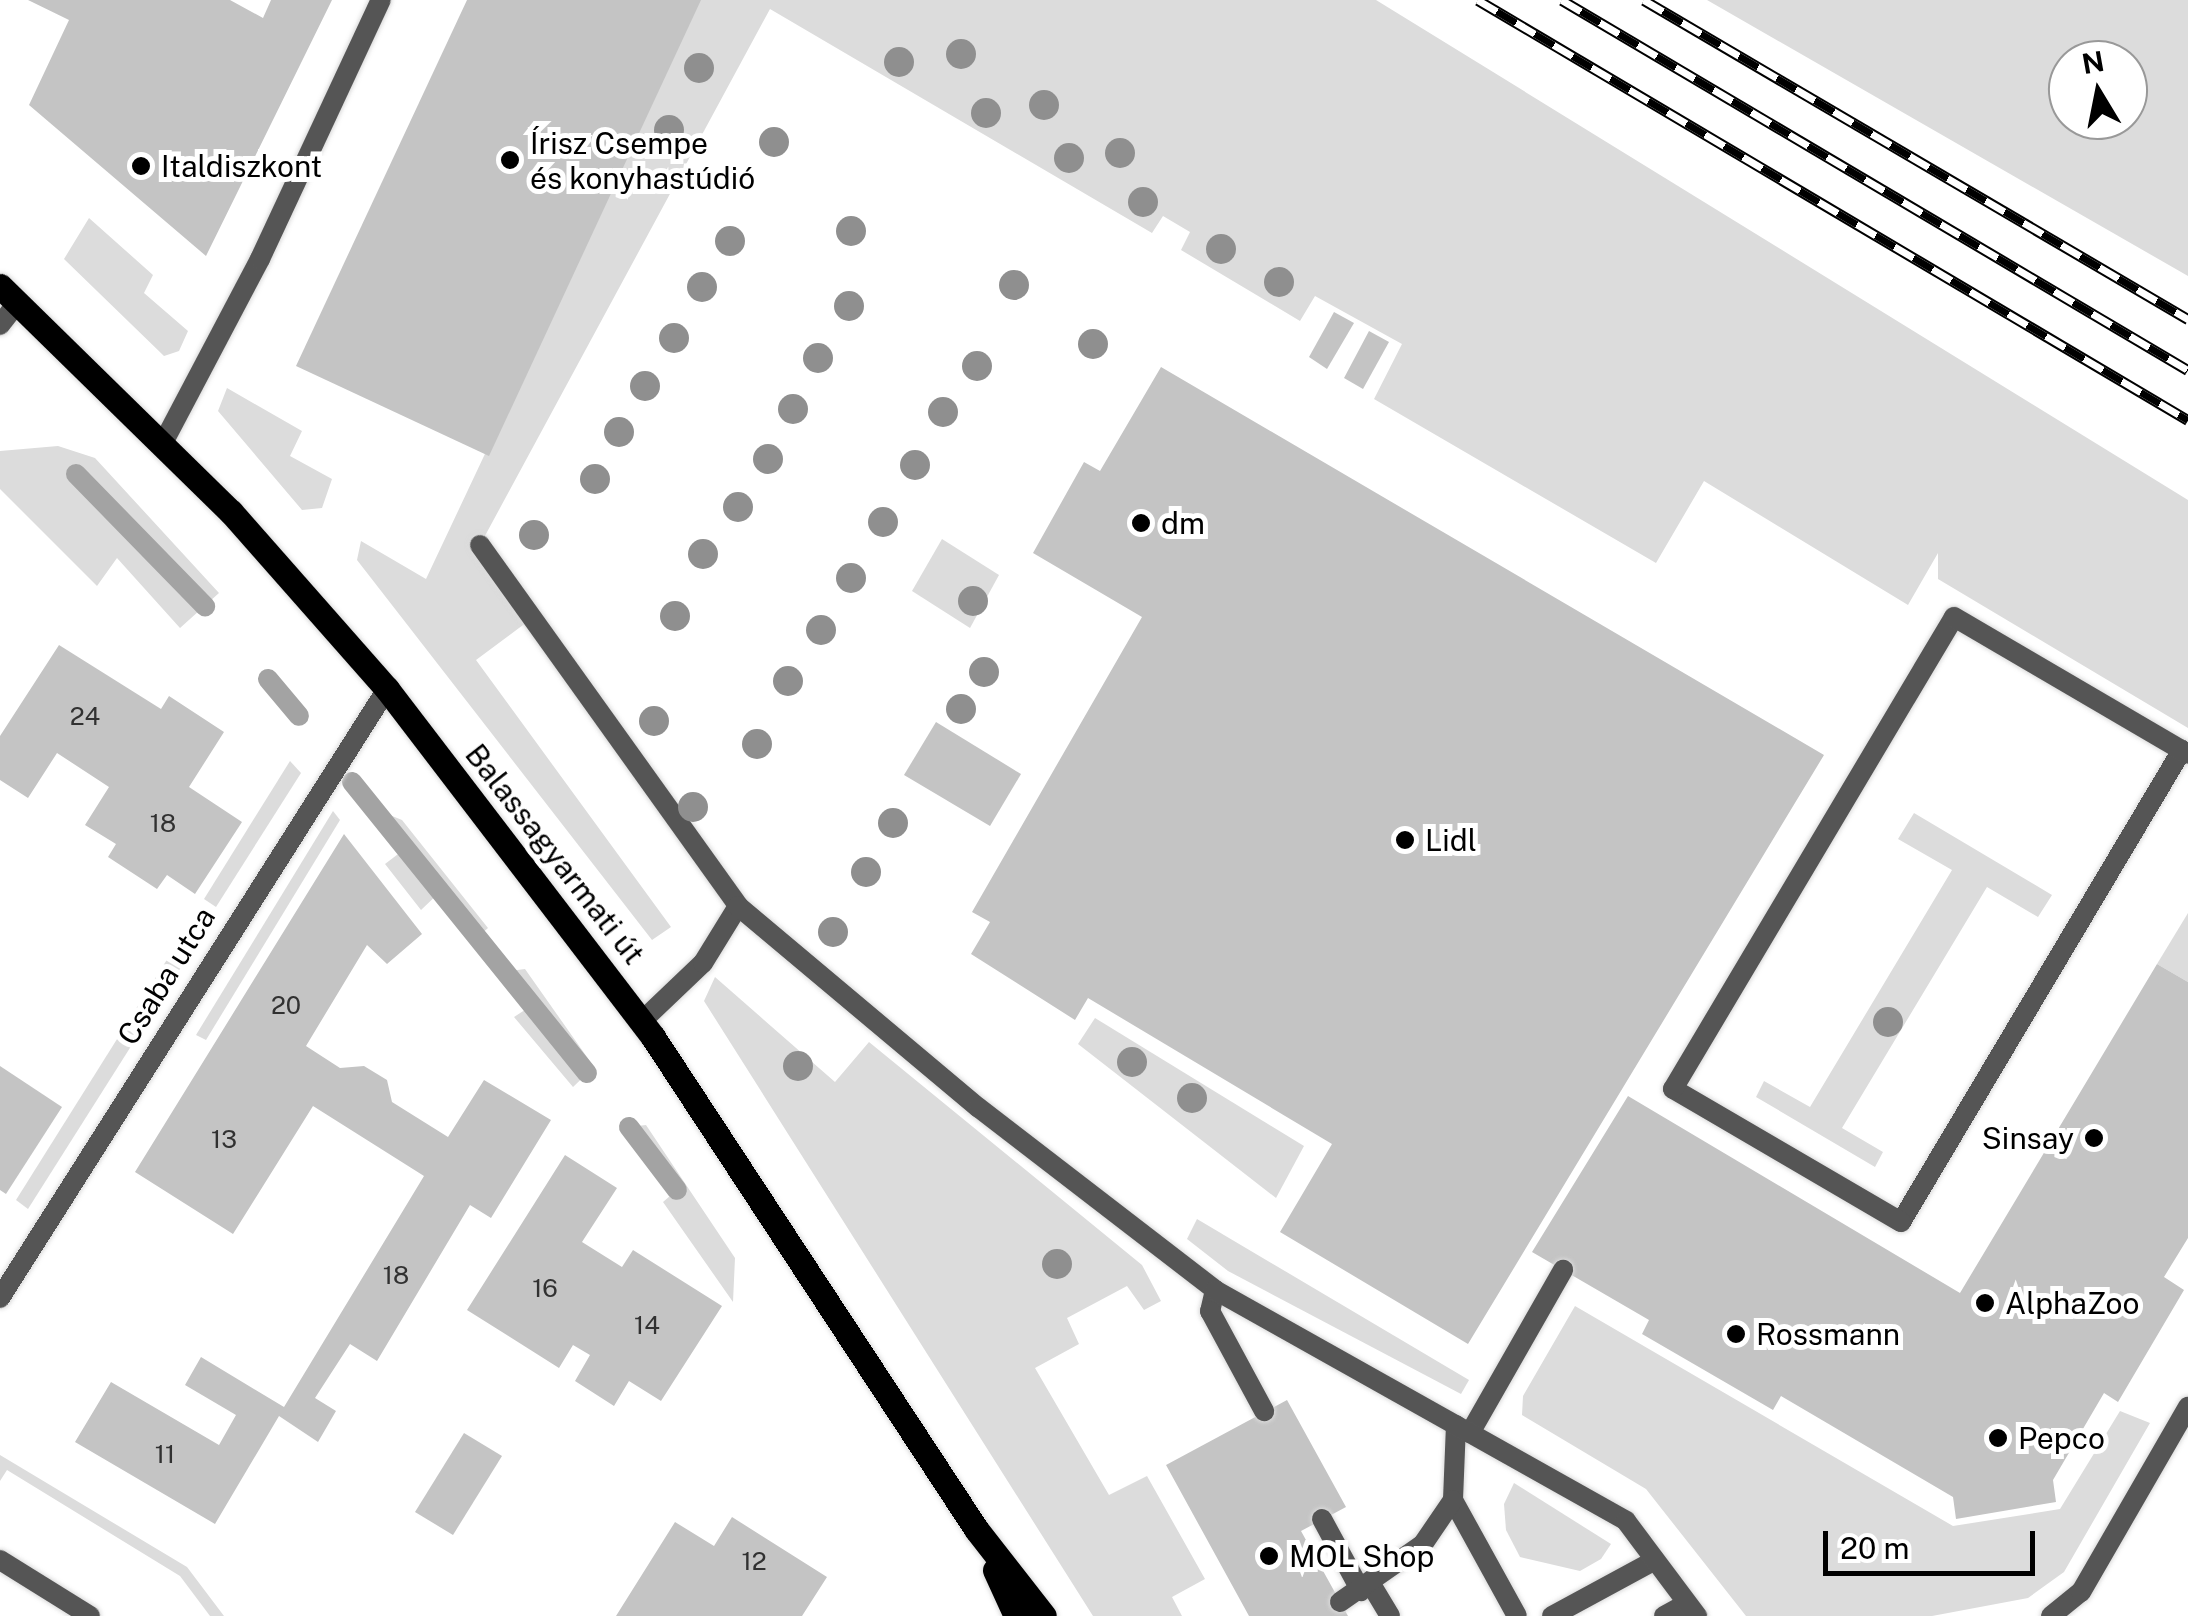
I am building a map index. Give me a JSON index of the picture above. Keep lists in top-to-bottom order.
{
  "streets": {
    "main road": ["Balassagyarmati út"],
    "street": ["Csaba utca"]
  },
  "crossings": [
    ["Balassagyarmati út", "Csaba utca"]
  ],
  "places": [
    "Írisz Csempe és konyhastúdió",
    "Italdiszkont",
    "dm",
    "Lidl",
    "Sinsay",
    "AlphaZoo",
    "Rossmann",
    "Pepco",
    "MOL Shop"
  ],
  "house_numbers": [
    "24",
    "18",
    "20",
    "13",
    "18",
    "16",
    "14",
    "11",
    "12"
  ],
  "scale_bar": "20 m",
  "north": "top"
}
